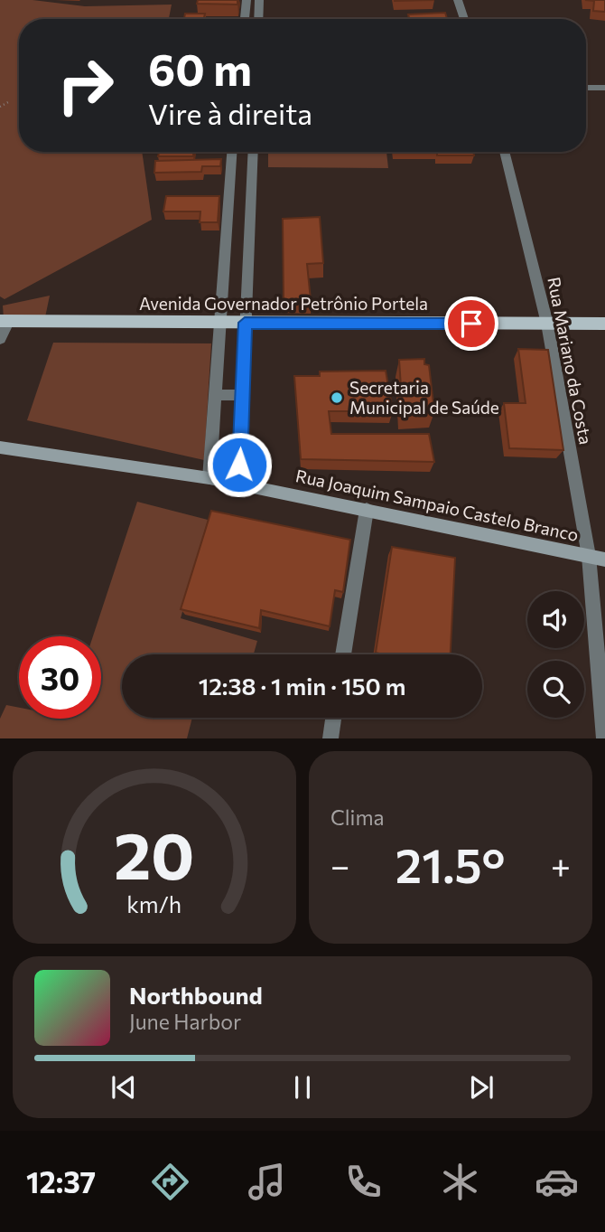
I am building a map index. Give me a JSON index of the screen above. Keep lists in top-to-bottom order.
{
  "streets": {
    "main road": ["Avenida Governador Petrônio Portela"],
    "street": ["Rua Mariano da Costa", "Rua Joaquim Sampaio Castelo Branco"]
  },
  "crossings": [
    ["Avenida Governador Petrônio Portela", "Rua Mariano da Costa"],
    ["Rua Mariano da Costa", "Rua Joaquim Sampaio Castelo Branco"]
  ],
  "places": ["Secretaria Municipal de Saúde"],
  "page": {
    "turn": ["60 m", "Vire à direita"],
    "limit": "30",
    "trip": "12:38 · 1 min · 150 m",
    "tile": "Clima",
    "heat": ["−", "21.5°", "+"],
    "song": ["Northbound", "June Harbor"],
    "tabs": "12:37",
    "gauge": ["20", "km/h"]
  }
}
